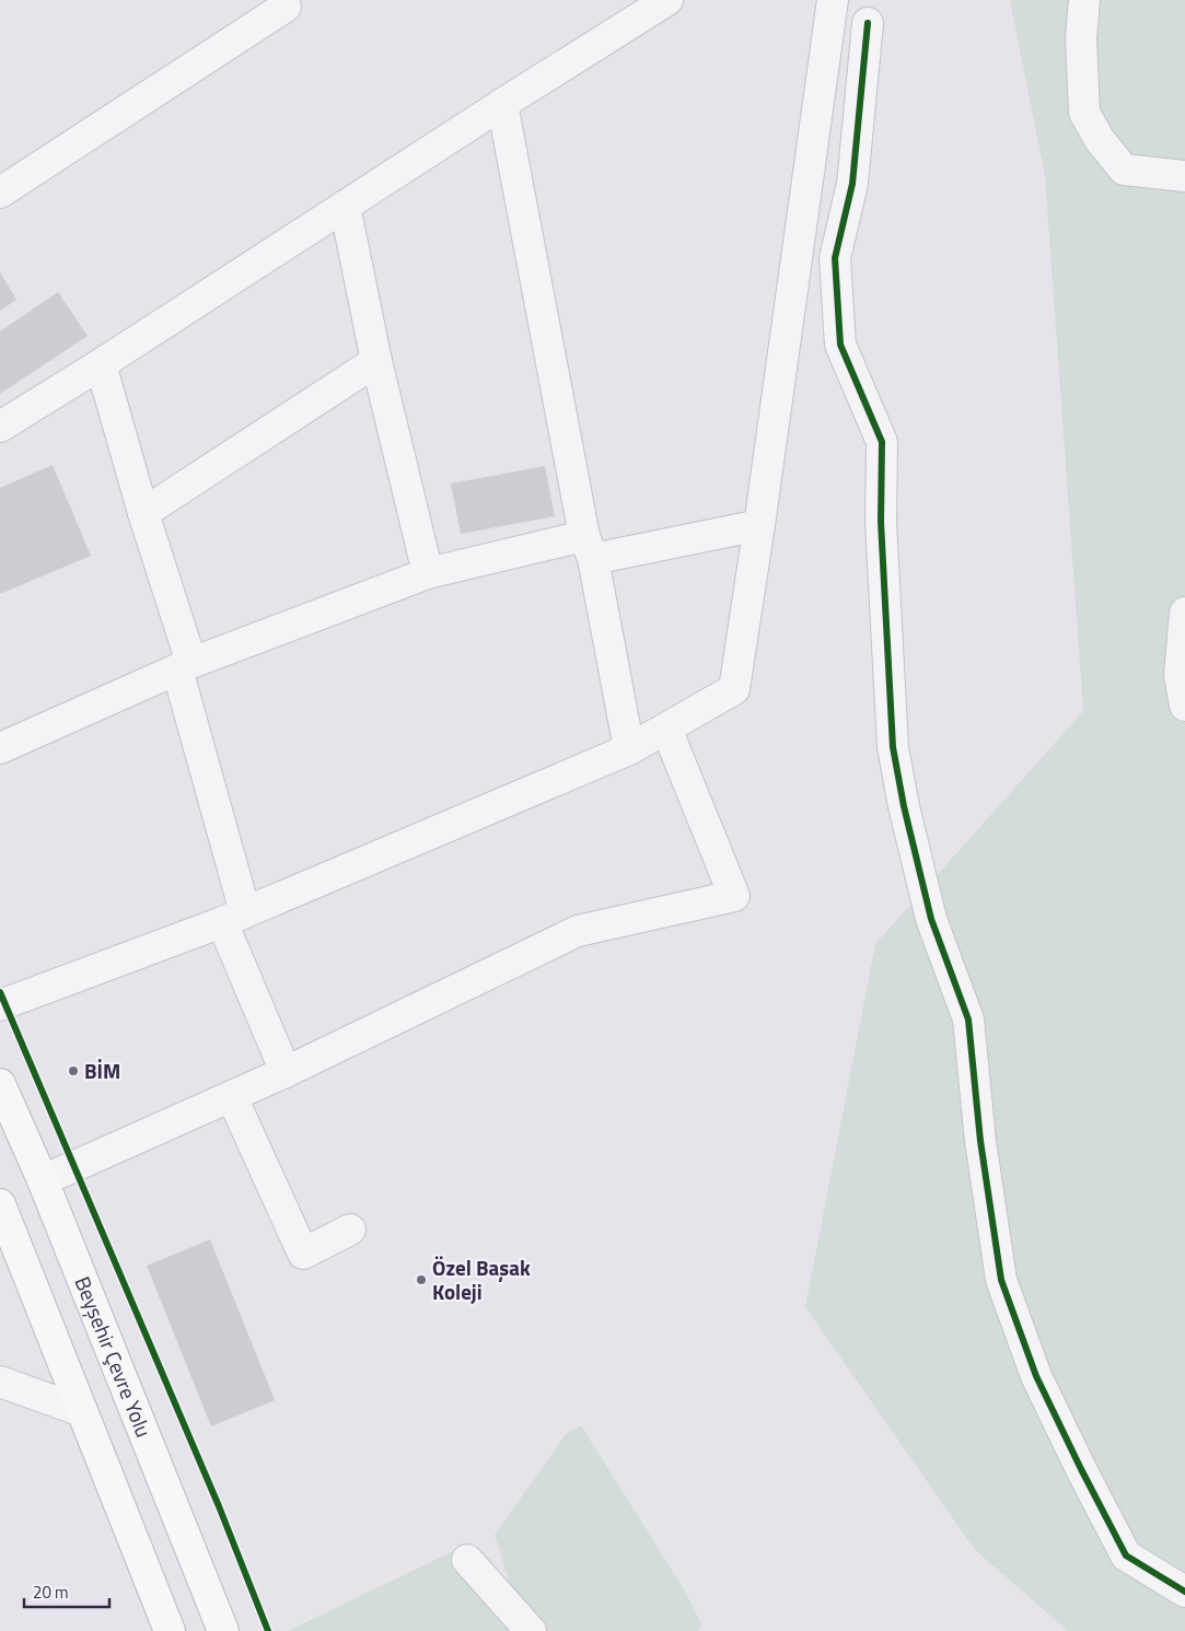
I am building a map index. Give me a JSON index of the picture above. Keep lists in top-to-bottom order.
{
  "streets": {
    "highway": ["Beyşehir Çevre Yolu"]
  },
  "places": ["BİM", "Özel Başak Koleji"],
  "scale_bar": "20 m"
}
